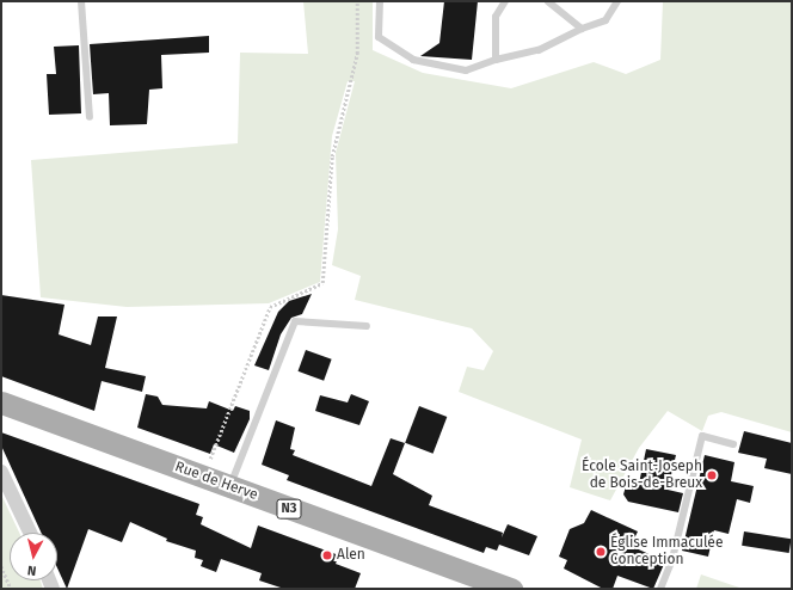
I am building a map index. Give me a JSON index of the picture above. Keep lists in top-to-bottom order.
{
  "streets": {
    "main road": ["Rue de Herve", "N3"]
  },
  "places": ["École Saint-Joseph de Bois-de-Breux", "Église Immaculée Conception", "Alen"],
  "north": "bottom"
}
